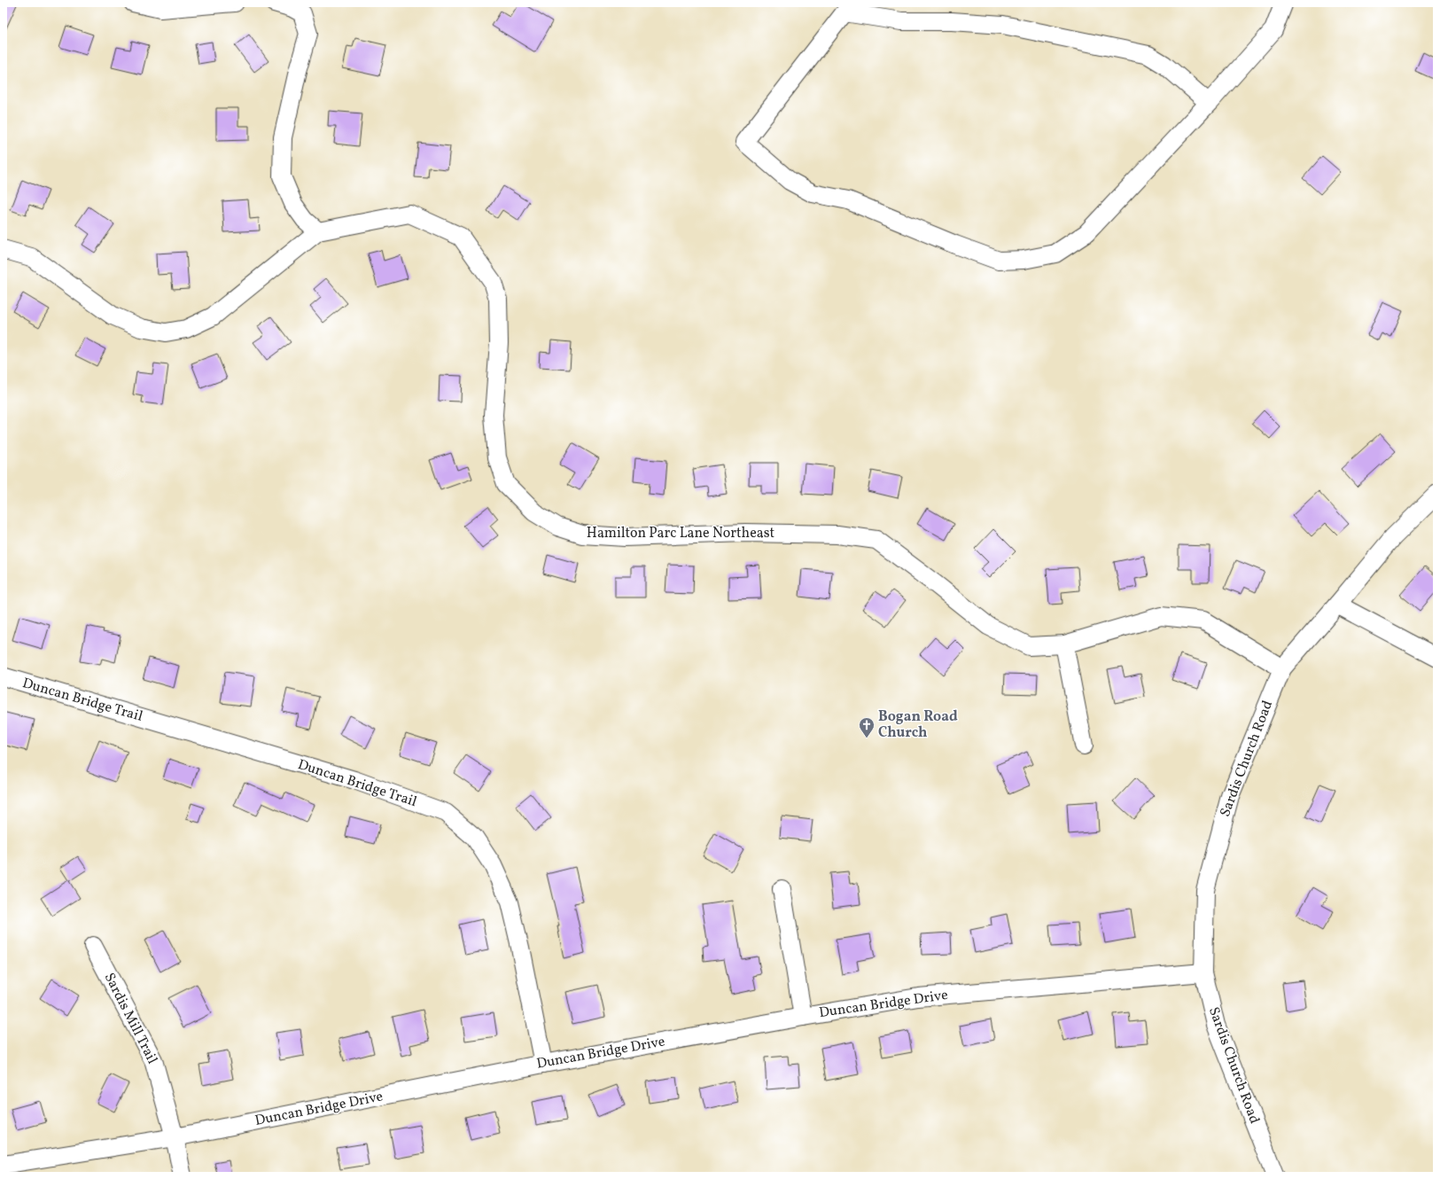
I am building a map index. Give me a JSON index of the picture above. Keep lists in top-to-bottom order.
{
  "streets": {
    "street": [
      "Hamilton Parc Lane Northeast",
      "Duncan Bridge Trail",
      "Sardis Church Road",
      "Duncan Bridge Drive",
      "Sardis Mill Trail"
    ]
  },
  "crossings": [
    ["Hamilton Parc Lane Northeast", "Sardis Church Road"],
    ["Duncan Bridge Trail", "Duncan Bridge Drive"],
    ["Sardis Church Road", "Duncan Bridge Drive"],
    ["Duncan Bridge Drive", "Sardis Mill Trail"]
  ],
  "places": {
    "church": ["Bogan Road Church"]
  }
}
